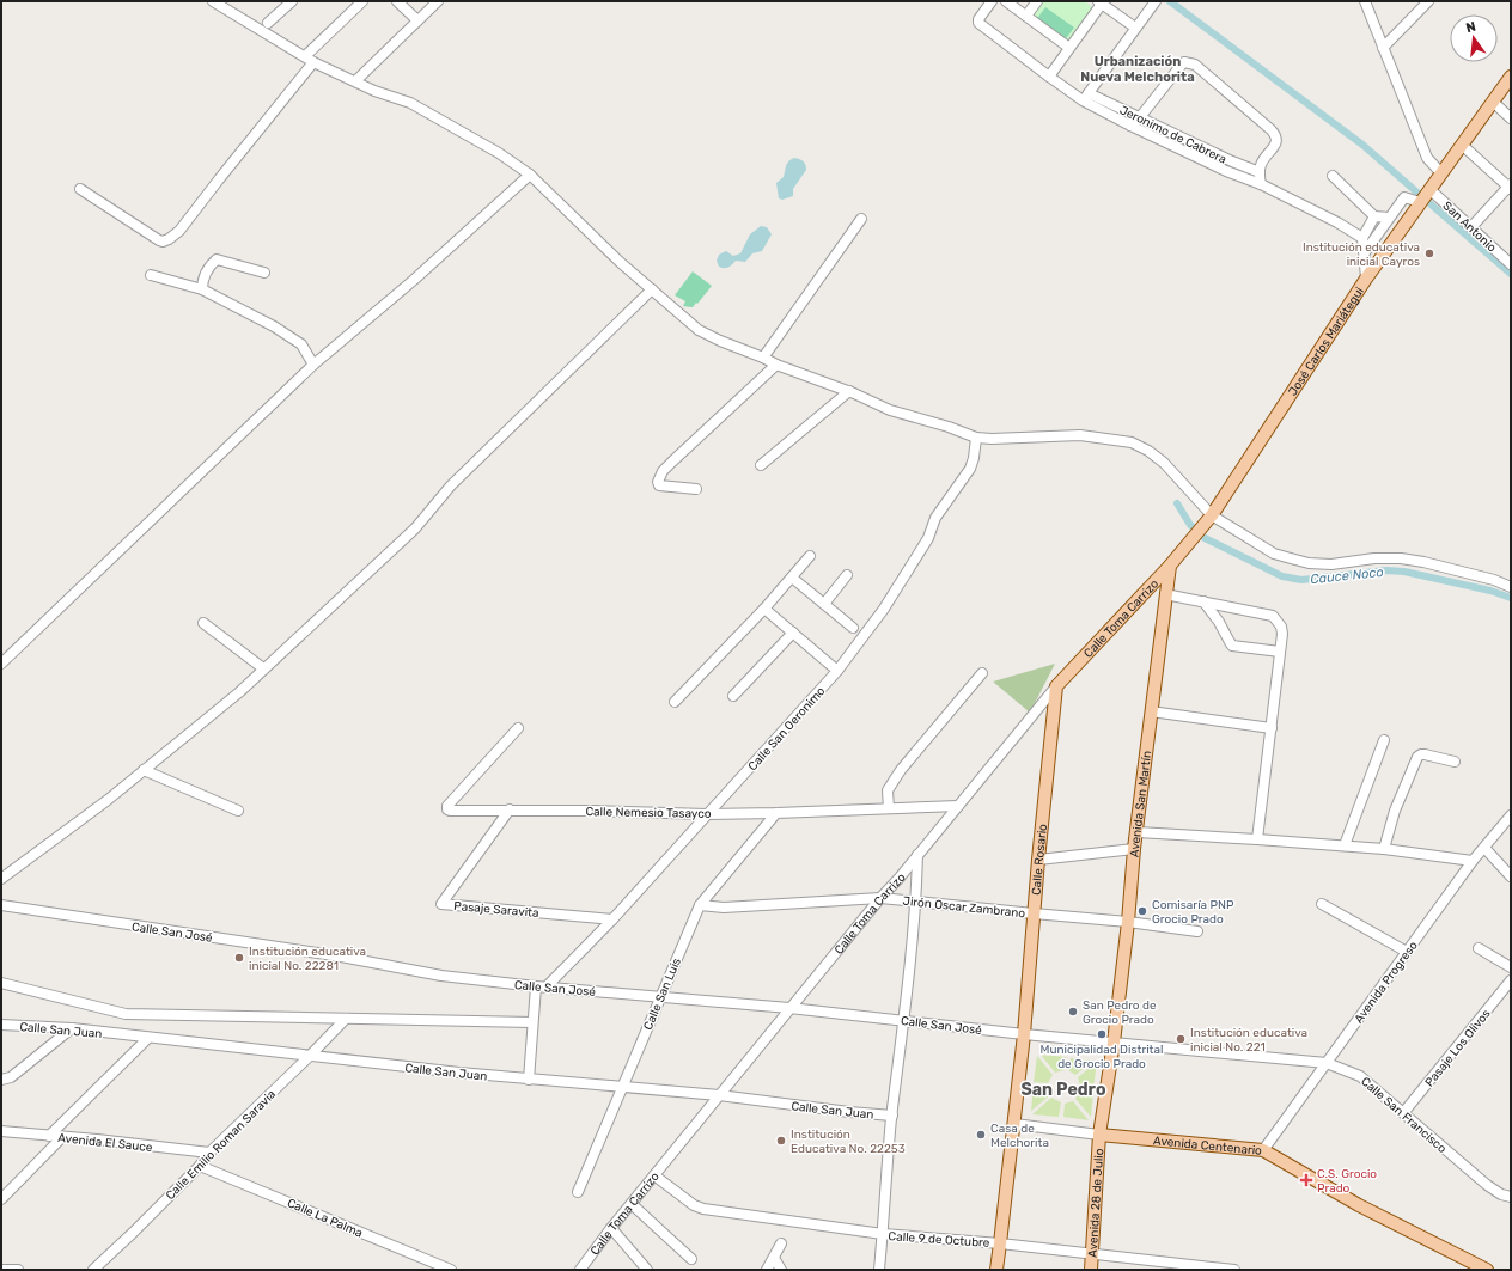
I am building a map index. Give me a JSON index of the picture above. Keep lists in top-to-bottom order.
{
  "streets": {
    "main road": [
      "José Carlos Mariátegui",
      "Calle Toma Carrizo",
      "Avenida San Martín",
      "Calle Rosario",
      "Avenida Centenario",
      "Avenida 28 de Julio"
    ],
    "street": [
      "Jeronimo de Cabrera",
      "San Antonio",
      "Calle San Oeronimo",
      "Calle Nemesio Tasayco",
      "Jirón Oscar Zambrano",
      "Pasaje Saravita",
      "Calle San José",
      "Avenida Progreso",
      "Calle San Luis",
      "Calle San Juan",
      "Pasaje Los Olivos",
      "Calle San Francisco",
      "Avenida El Sauce",
      "Calle Emilio Roman Saravia",
      "Calle La Palma",
      "Calle 9 de Octubre"
    ]
  },
  "crossings": [
    ["San Antonio", "José Carlos Mariátegui"],
    ["José Carlos Mariátegui", "Calle Toma Carrizo"],
    ["José Carlos Mariátegui", "Avenida San Martín"],
    ["Calle Toma Carrizo", "Avenida San Martín"],
    ["Calle Toma Carrizo", "Calle Nemesio Tasayco"],
    ["Calle Toma Carrizo", "Calle Rosario"],
    ["Calle Toma Carrizo", "Jirón Oscar Zambrano"],
    ["Calle Toma Carrizo", "Calle San José"],
    ["Calle Toma Carrizo", "Calle San Juan"],
    ["Calle Toma Carrizo", "Calle 9 de Octubre"],
    ["Calle San Oeronimo", "Calle Nemesio Tasayco"],
    ["Calle San Oeronimo", "Pasaje Saravita"],
    ["Calle San Oeronimo", "Calle San José"],
    ["Avenida San Martín", "Jirón Oscar Zambrano"],
    ["Avenida San Martín", "Calle San José"],
    ["Avenida San Martín", "Calle San Francisco"],
    ["Avenida San Martín", "Avenida 28 de Julio"],
    ["Calle Nemesio Tasayco", "Pasaje Saravita"],
    ["Calle Nemesio Tasayco", "Calle San Luis"],
    ["Calle Rosario", "Jirón Oscar Zambrano"],
    ["Calle Rosario", "Calle San José"],
    ["Calle Rosario", "Calle 9 de Octubre"],
    ["Jirón Oscar Zambrano", "Calle San Luis"],
    ["Calle San José", "Calle San Luis"],
    ["Calle San José", "Calle San Francisco"],
    ["Calle San José", "Avenida 28 de Julio"],
    ["Avenida Progreso", "Calle San Francisco"],
    ["Avenida Progreso", "Avenida Centenario"],
    ["Calle San Luis", "Calle San Juan"],
    ["Calle San Juan", "Calle Emilio Roman Saravia"],
    ["Pasaje Los Olivos", "Calle San Francisco"],
    ["Calle San Francisco", "Avenida 28 de Julio"],
    ["Avenida El Sauce", "Calle Emilio Roman Saravia"],
    ["Calle Emilio Roman Saravia", "Calle La Palma"],
    ["Avenida Centenario", "Avenida 28 de Julio"],
    ["Avenida 28 de Julio", "Calle 9 de Octubre"]
  ],
  "districts": ["Urbanización Nueva Melchorita", "San Pedro"],
  "water": ["Cauce Noco"],
  "places": {
    "other": [
      "Institución educativa inicial Cayros",
      "Comisaría PNP Grocio Prado",
      "Institución educativa inicial No. 22281",
      "San Pedro de Grocio Prado",
      "Municipalidad Distrital de Grocio Prado",
      "Institución educativa inicial No. 221",
      "Casa de Melchorita",
      "Institución Educativa No. 22253"
    ],
    "health": ["C.S. Grocio Prado"]
  },
  "north": "top"
}
